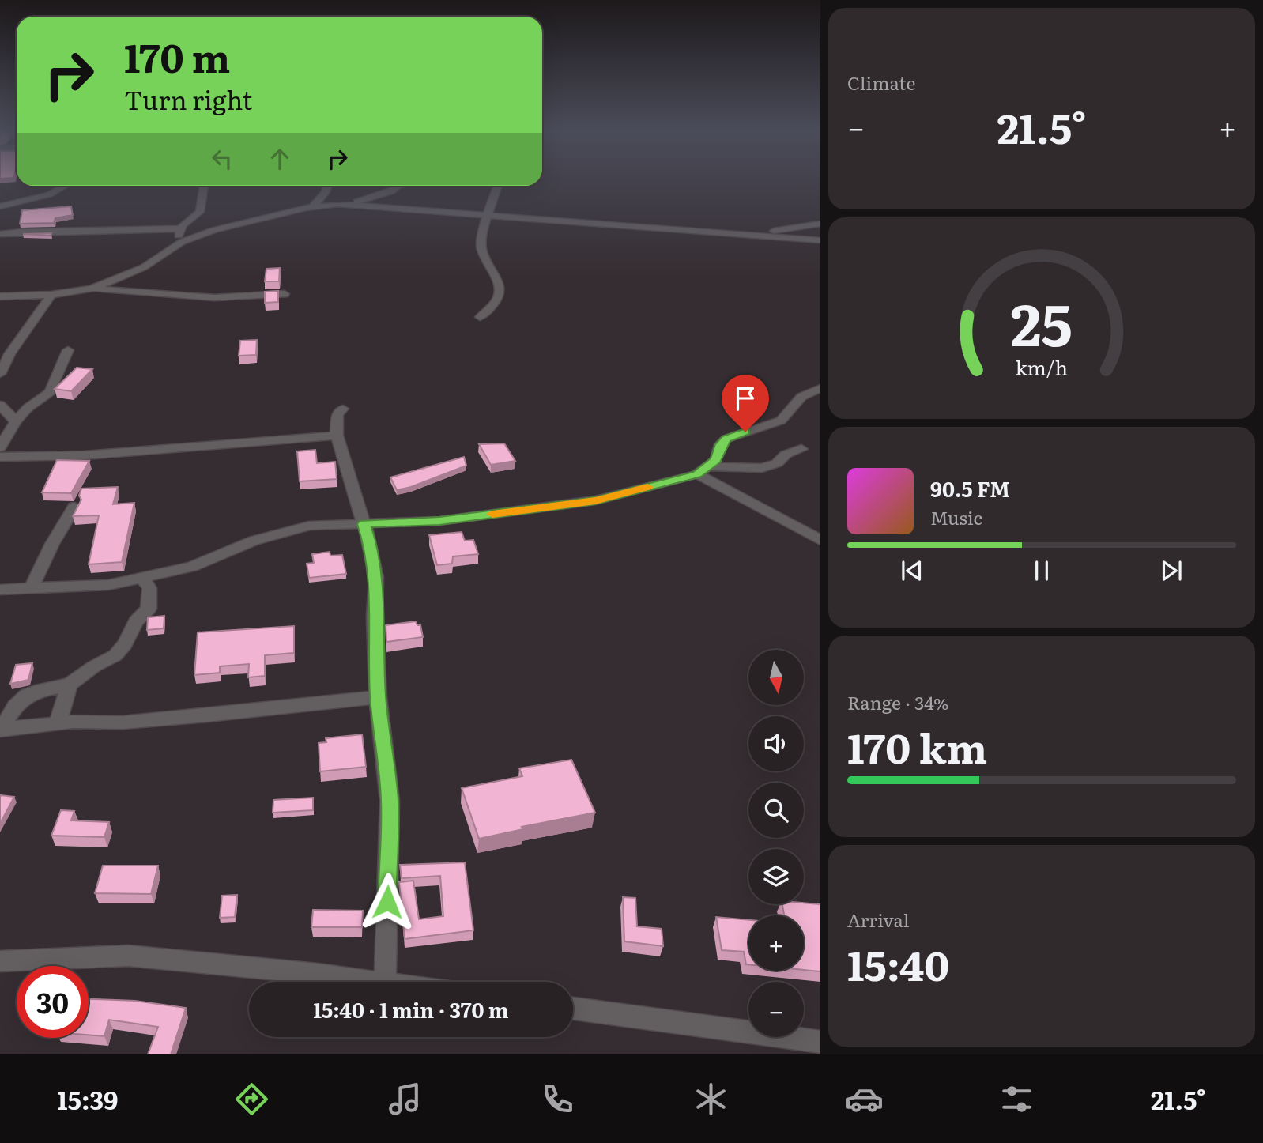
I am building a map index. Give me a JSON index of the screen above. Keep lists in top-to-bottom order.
{
  "north": "bottom",
  "page": {
    "tile": [
      "Climate",
      ["Range · 34%", "170 km"],
      ["Arrival", "15:40"]
    ],
    "turn": ["170 m", "Turn right"],
    "heat": ["−", "21.5°", "+"],
    "song": ["90.5 FM", "Music"],
    "map_buttons": ["+", "−"],
    "limit": "30",
    "trip": "15:40 · 1 min · 370 m",
    "tabs": ["15:39", "21.5°"],
    "gauge": ["25", "km/h"]
  }
}
